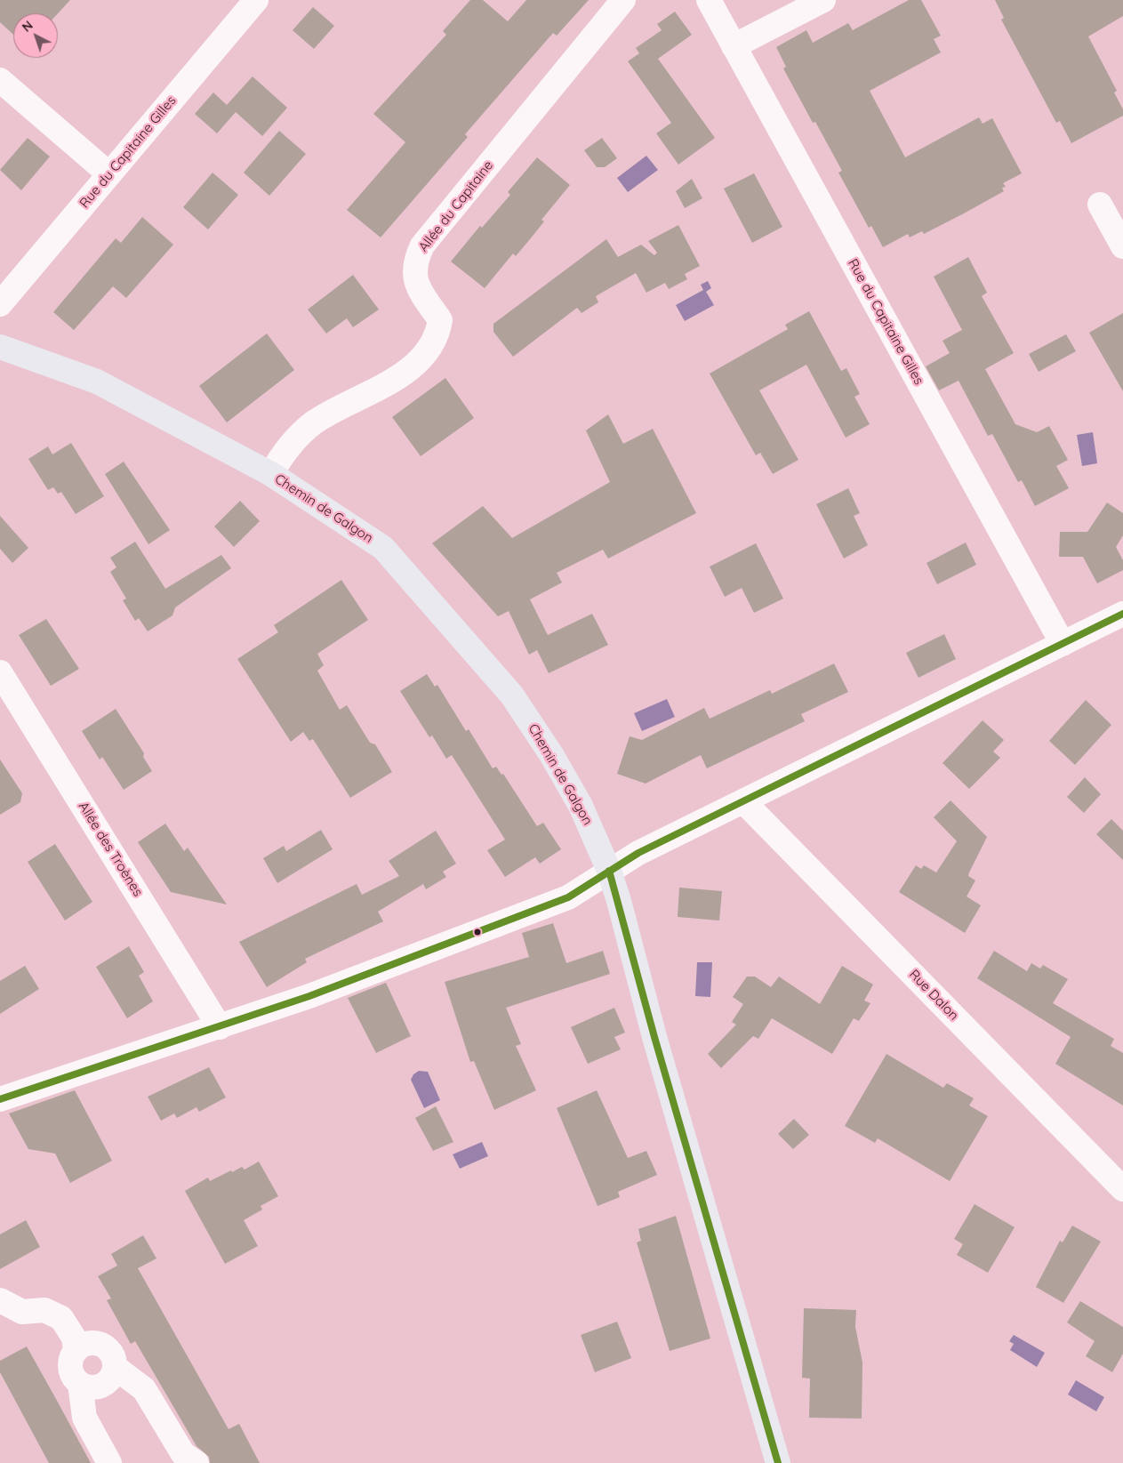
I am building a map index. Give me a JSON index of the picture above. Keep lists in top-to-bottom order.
{
  "streets": {
    "main road": ["Chemin de Galgon"],
    "street": [
      "Rue du Capitaine Gilles",
      "Allée du Capitaine",
      "Allée des Troènes",
      "Rue Dalon"
    ]
  },
  "crossings": [
    ["Allée du Capitaine", "Chemin de Galgon"]
  ],
  "north": "top left"
}
